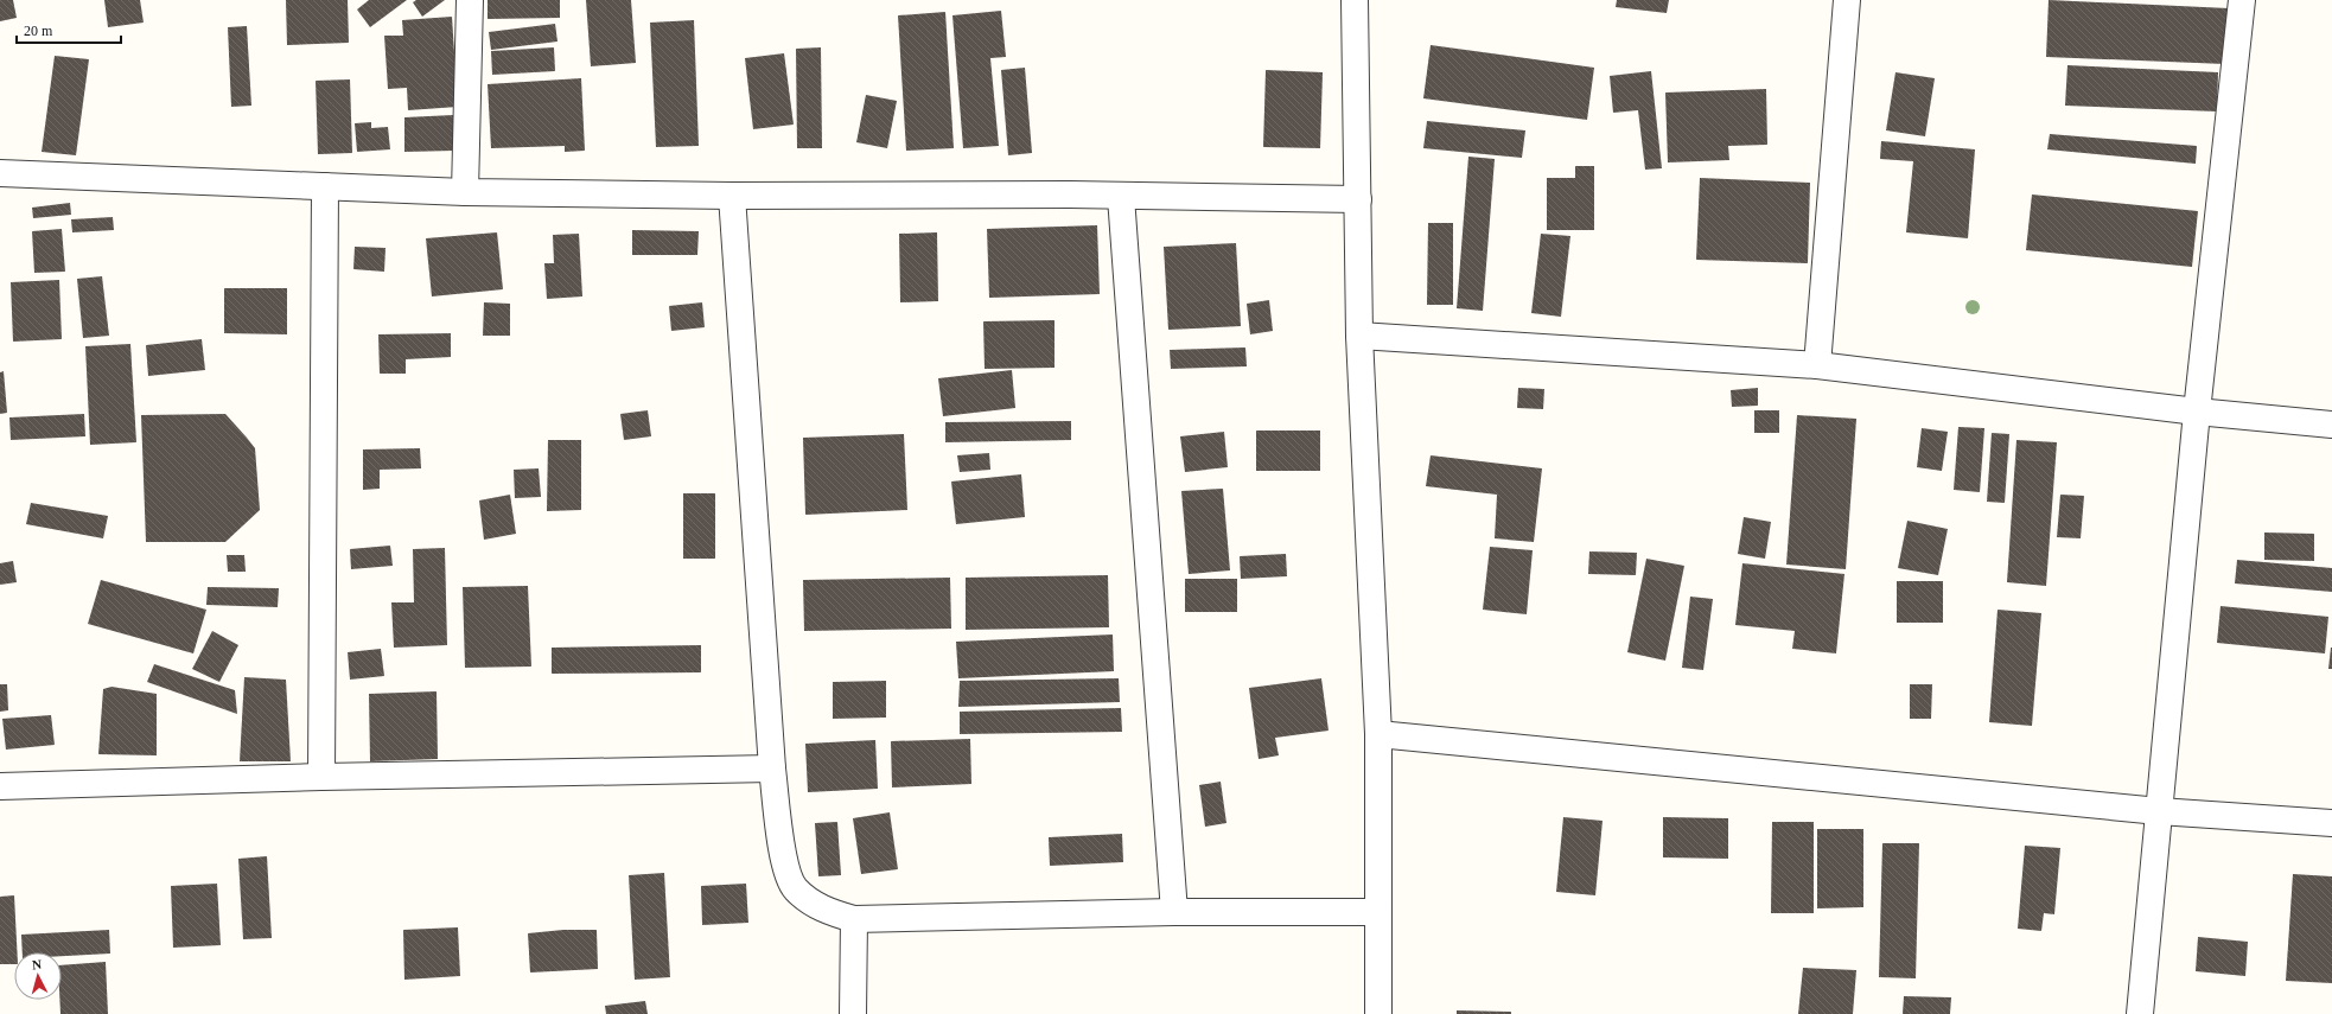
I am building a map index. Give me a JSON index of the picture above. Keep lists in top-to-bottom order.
{
  "scale_bar": "20 m",
  "north": "top"
}
